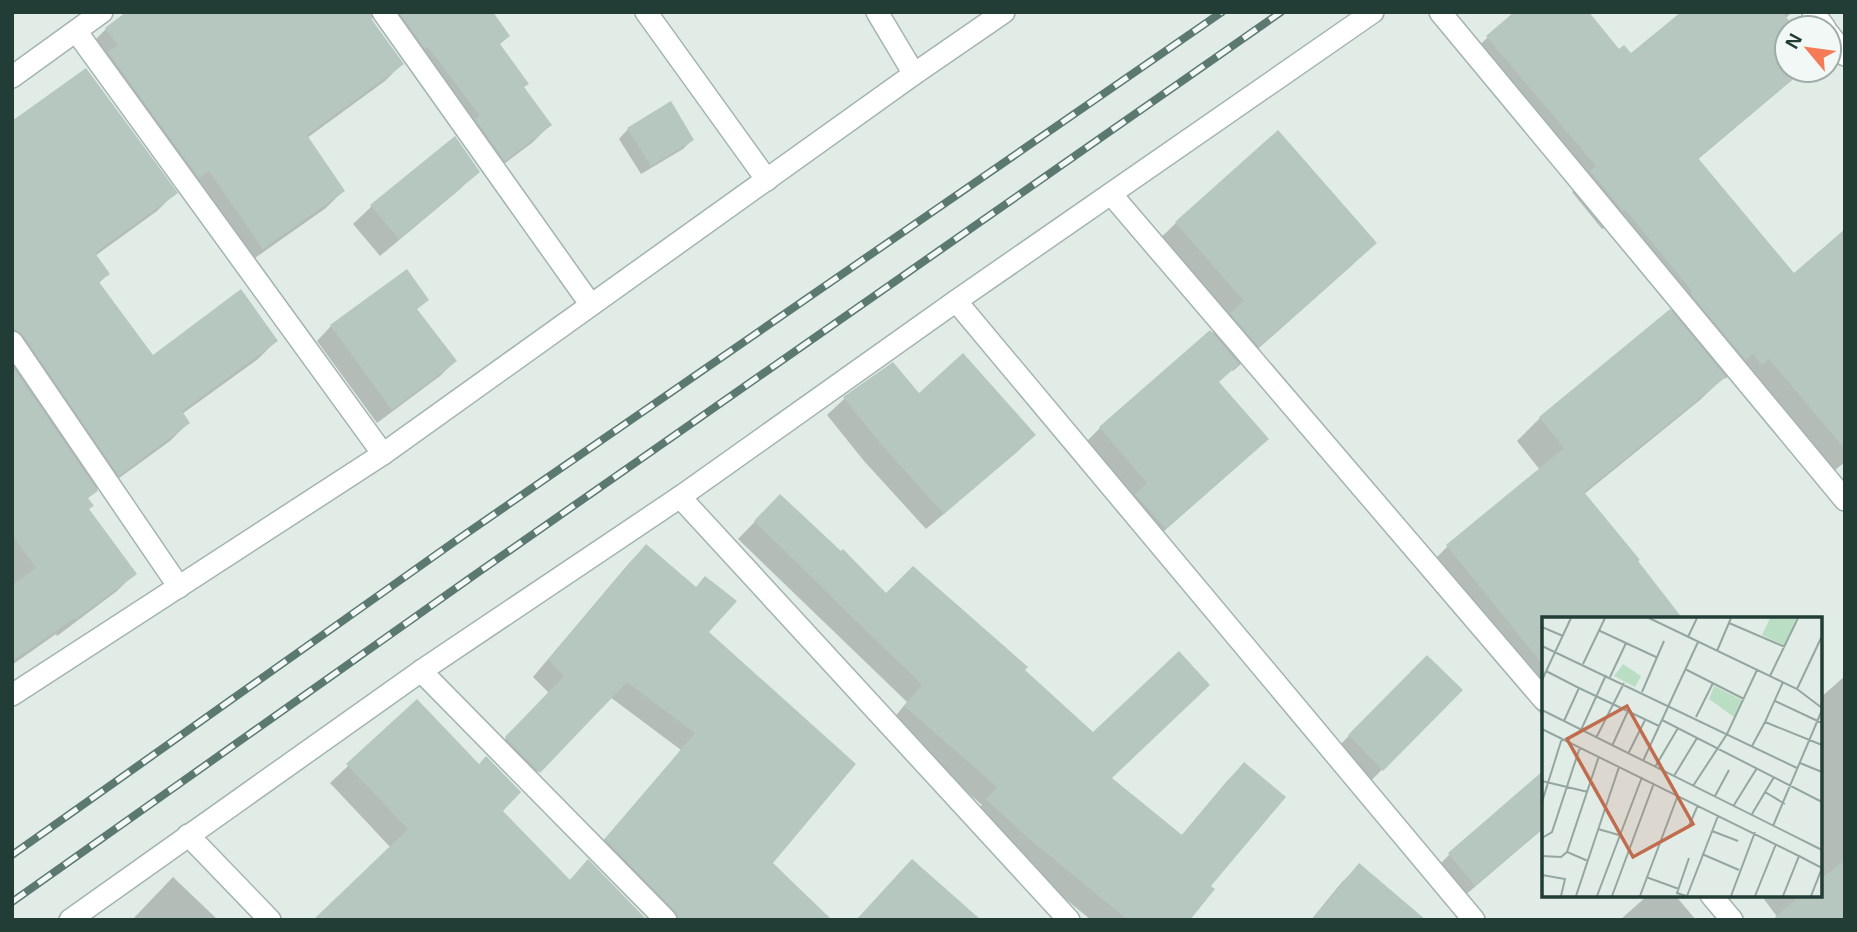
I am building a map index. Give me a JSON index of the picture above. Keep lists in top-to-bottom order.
{
  "north": "top left"
}
